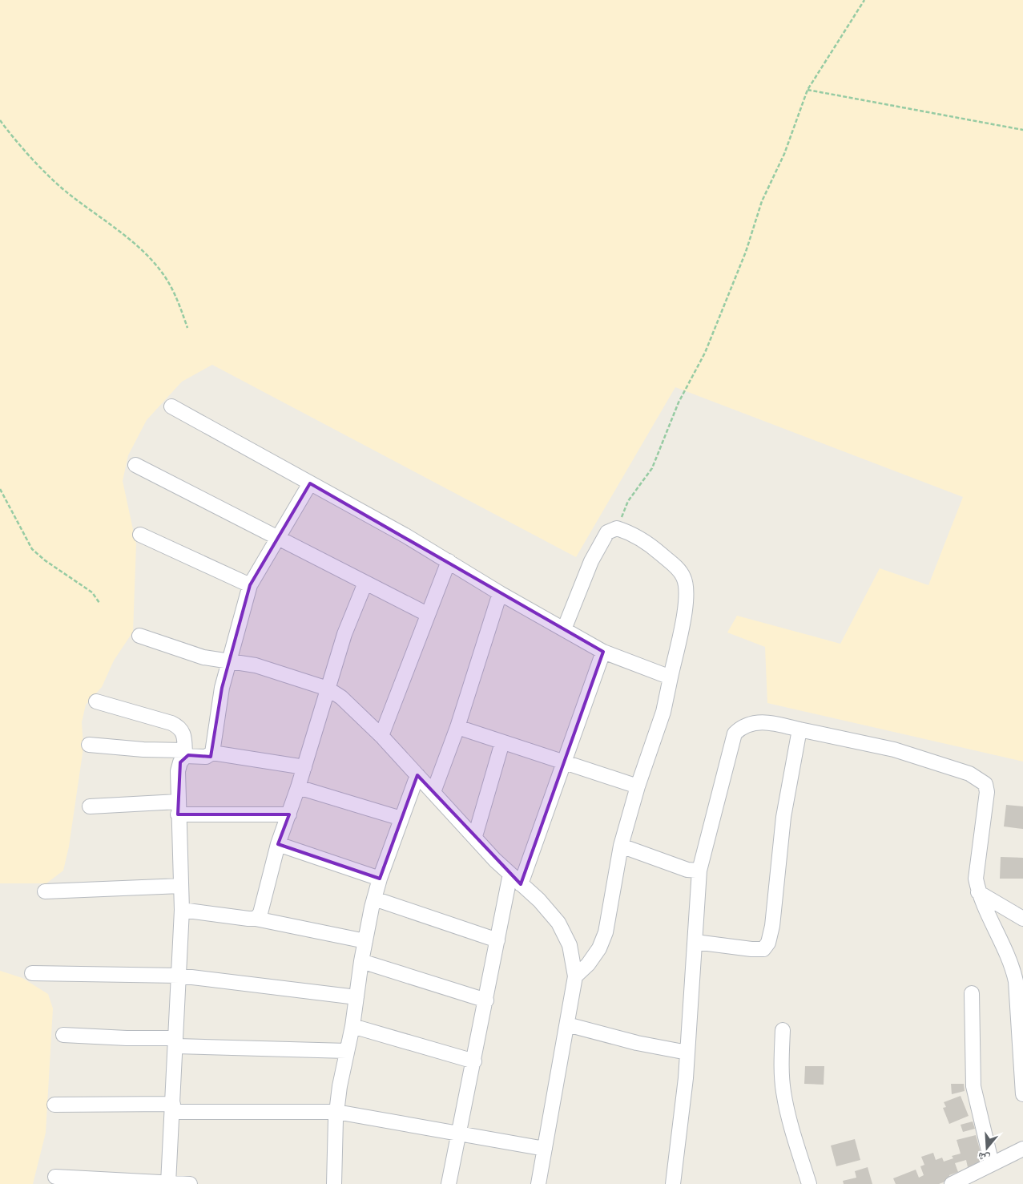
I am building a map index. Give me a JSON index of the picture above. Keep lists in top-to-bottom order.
{
  "north": "bottom"
}
